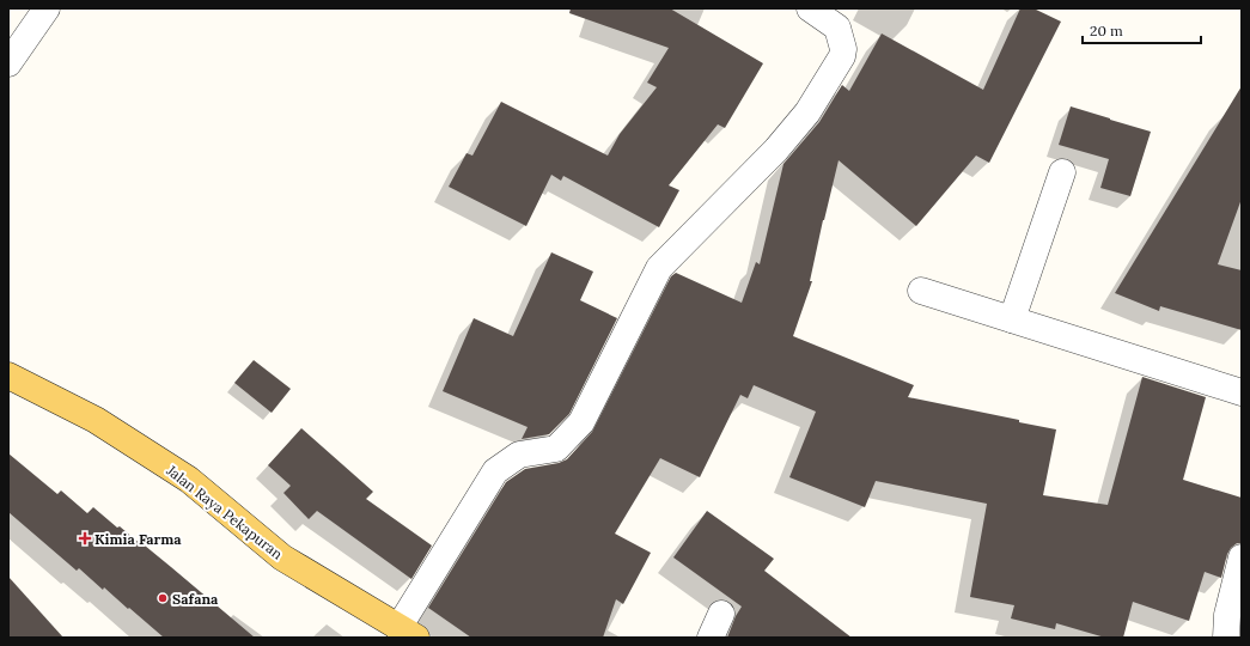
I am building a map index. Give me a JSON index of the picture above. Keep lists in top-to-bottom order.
{
  "streets": {
    "main road": ["Jalan Raya Pekapuran"]
  },
  "places": {
    "health": ["Kimia Farma"],
    "other": ["Safana"]
  },
  "scale_bar": "20 m"
}
